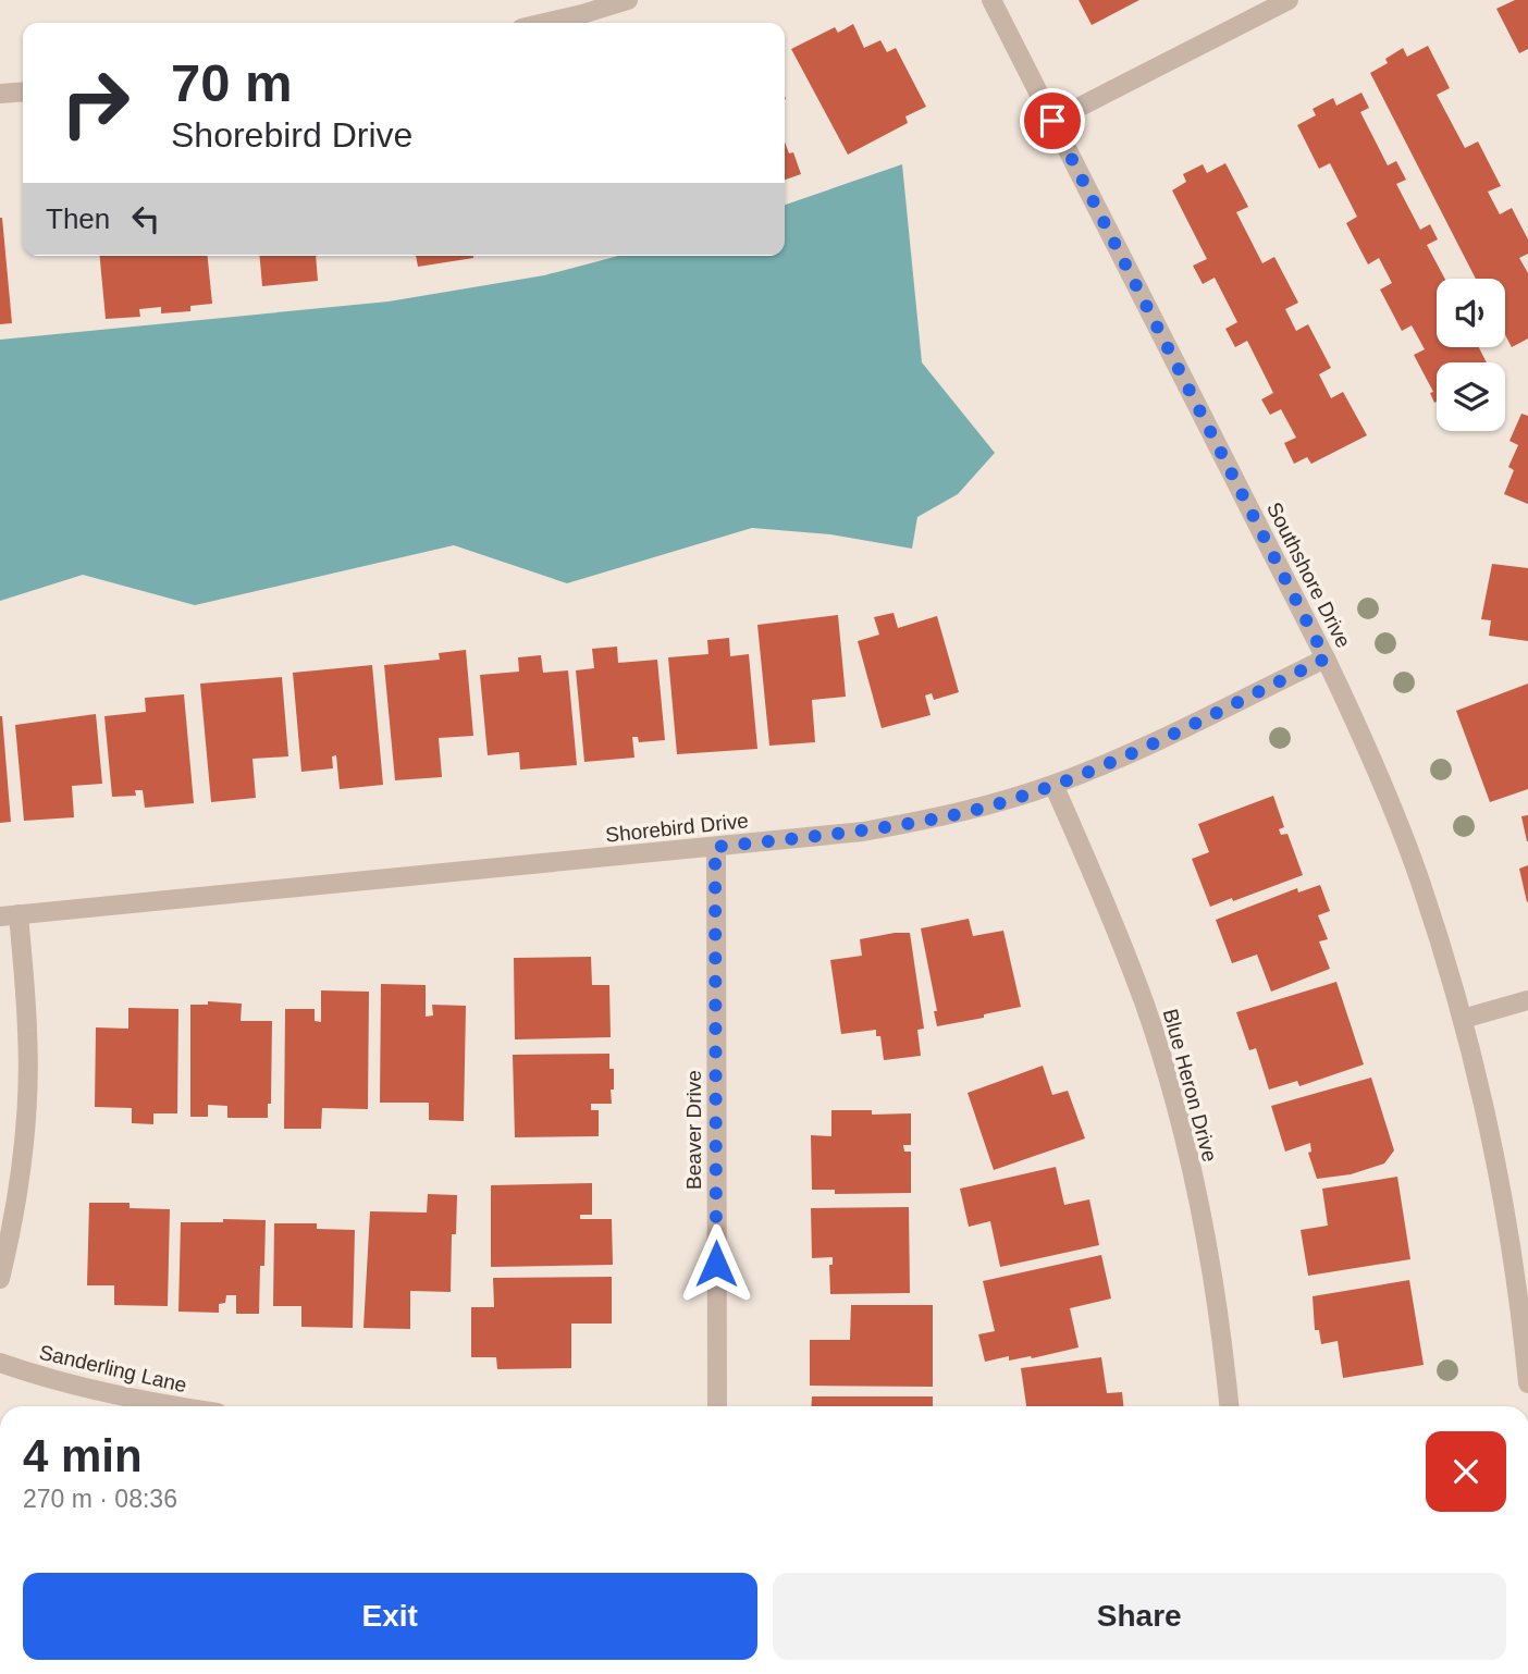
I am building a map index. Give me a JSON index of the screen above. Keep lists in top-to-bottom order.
{
  "streets": {
    "street": [
      "Southshore Drive",
      "Shorebird Drive",
      "Blue Heron Drive",
      "Beaver Drive",
      "Sanderling Lane"
    ]
  },
  "crossings": [
    ["Southshore Drive", "Shorebird Drive"],
    ["Shorebird Drive", "Blue Heron Drive"],
    ["Shorebird Drive", "Beaver Drive"]
  ],
  "page": {
    "turn": ["70 m", "Shorebird Drive"],
    "then": "Then",
    "heading": ["4 min", "270 m · 08:36"],
    "buttons": ["Exit", "Share"]
  }
}
